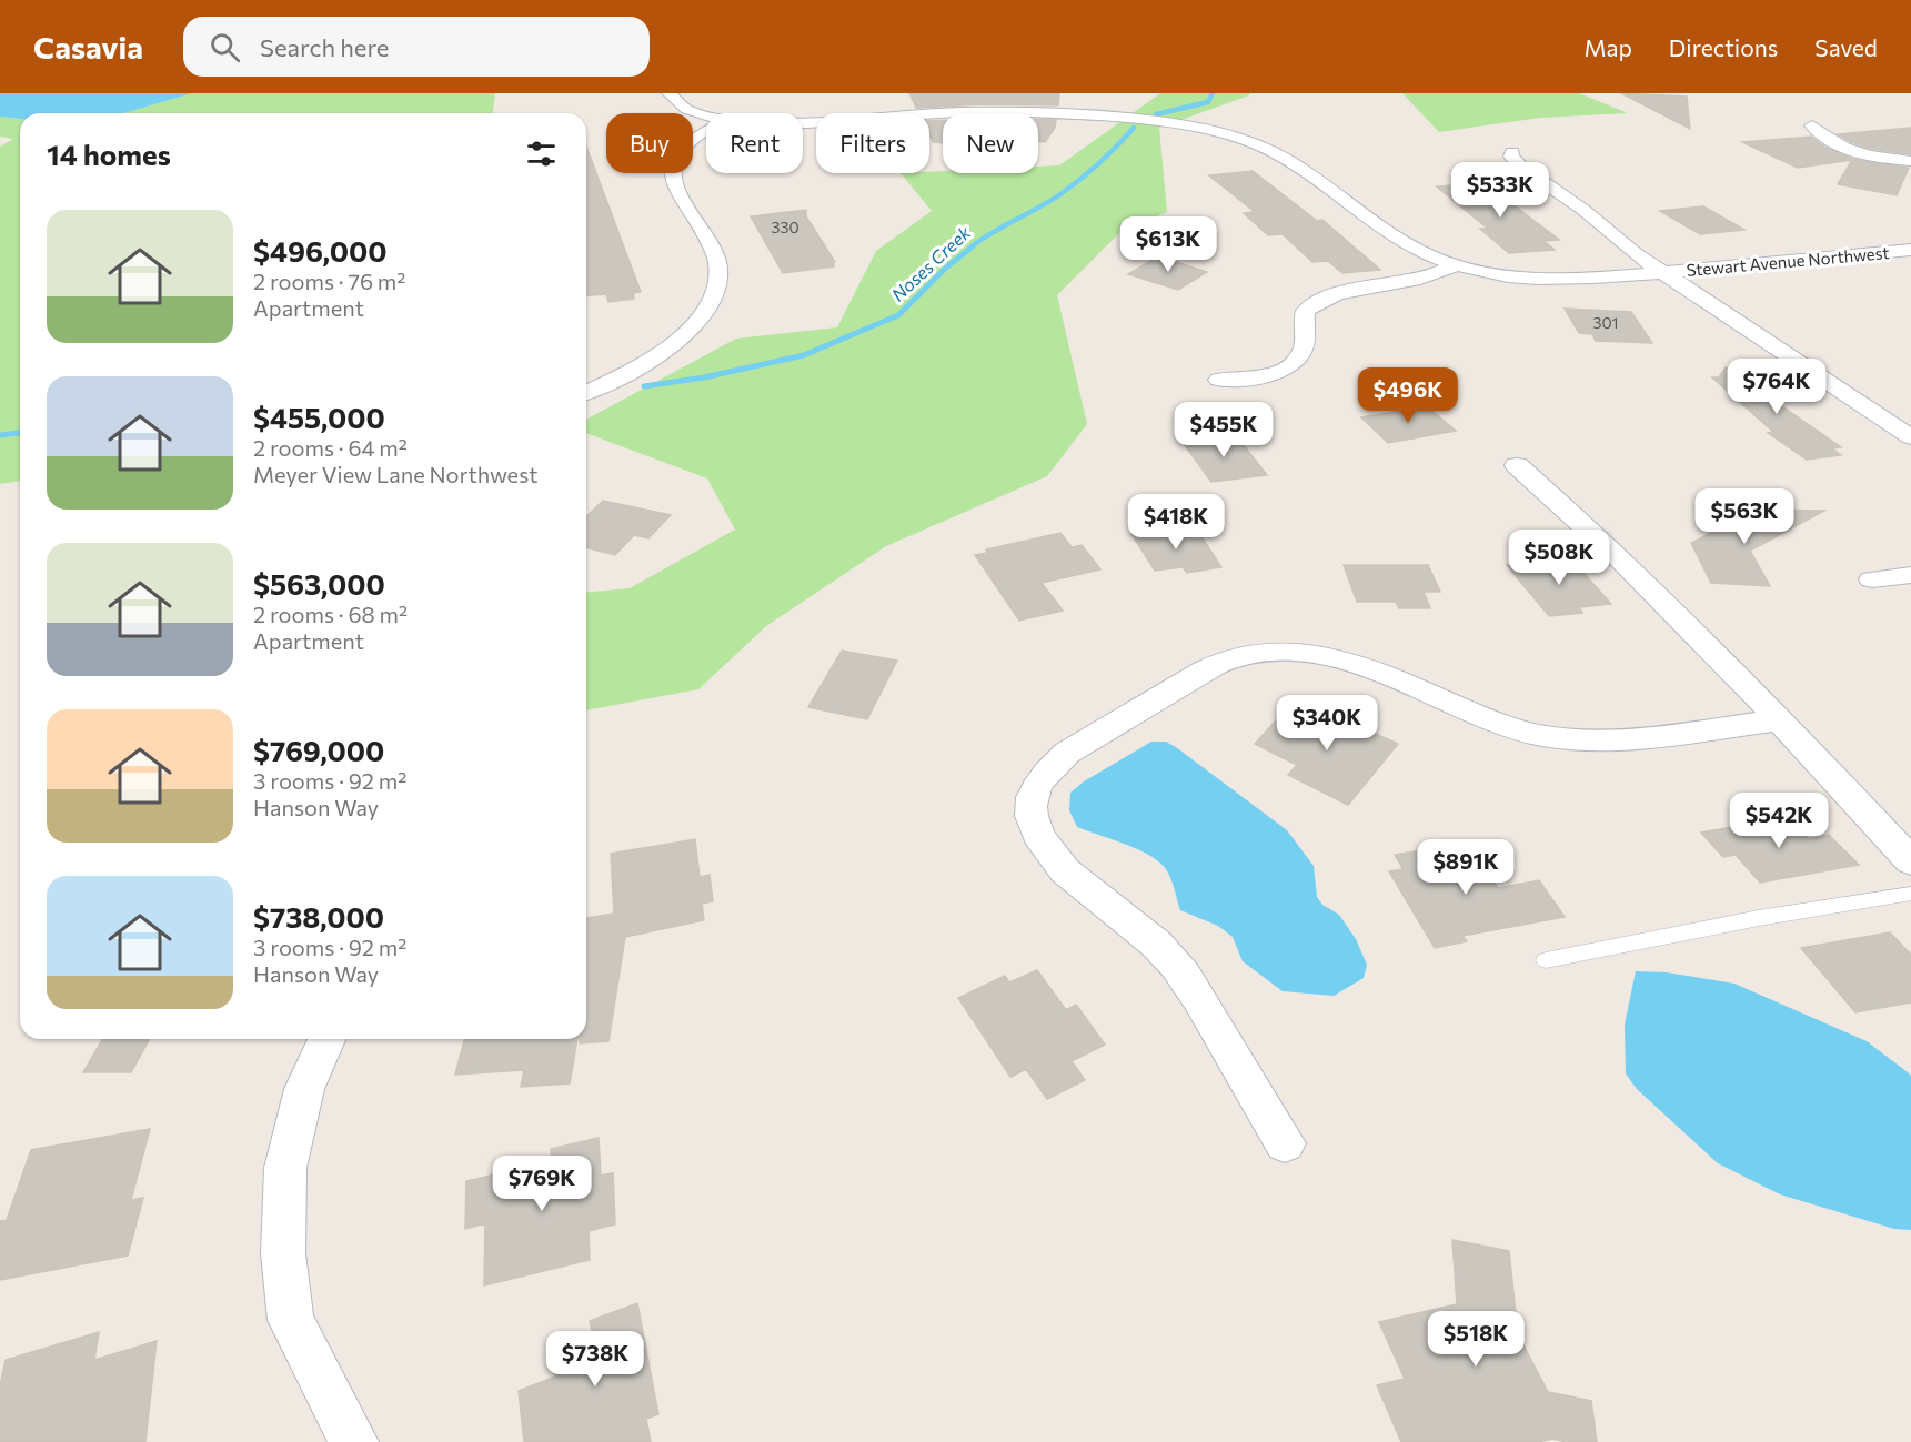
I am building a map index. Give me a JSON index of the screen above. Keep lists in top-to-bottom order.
{
  "streets": {
    "street": ["Stewart Avenue Northwest"]
  },
  "water": ["Noses Creek"],
  "house_numbers": ["330", "301"],
  "page": {
    "header": "Casavia",
    "search": "Search here",
    "nav": ["Map", "Directions", "Saved"],
    "chip": [
      "Buy",
      "Rent",
      "Filters",
      "New"
    ],
    "heading": "14 homes",
    "price": [
      "$533K",
      "$613K",
      "$764K",
      "$496K",
      "$455K",
      "$563K",
      "$418K",
      "$508K",
      "$340K",
      "$542K",
      "$891K",
      "$769K",
      "$518K",
      "$738K"
    ],
    "list": [
      {
        "name": "$496,000",
        "note": "2 rooms · 76 m² · Apartment"
      },
      {
        "name": "$455,000",
        "note": "2 rooms · 64 m² · Meyer View Lane Northwest"
      },
      {
        "name": "$563,000",
        "note": "2 rooms · 68 m² · Apartment"
      },
      {
        "name": "$769,000",
        "note": "3 rooms · 92 m² · Hanson Way"
      },
      {
        "name": "$738,000",
        "note": "3 rooms · 92 m² · Hanson Way"
      }
    ]
  }
}
